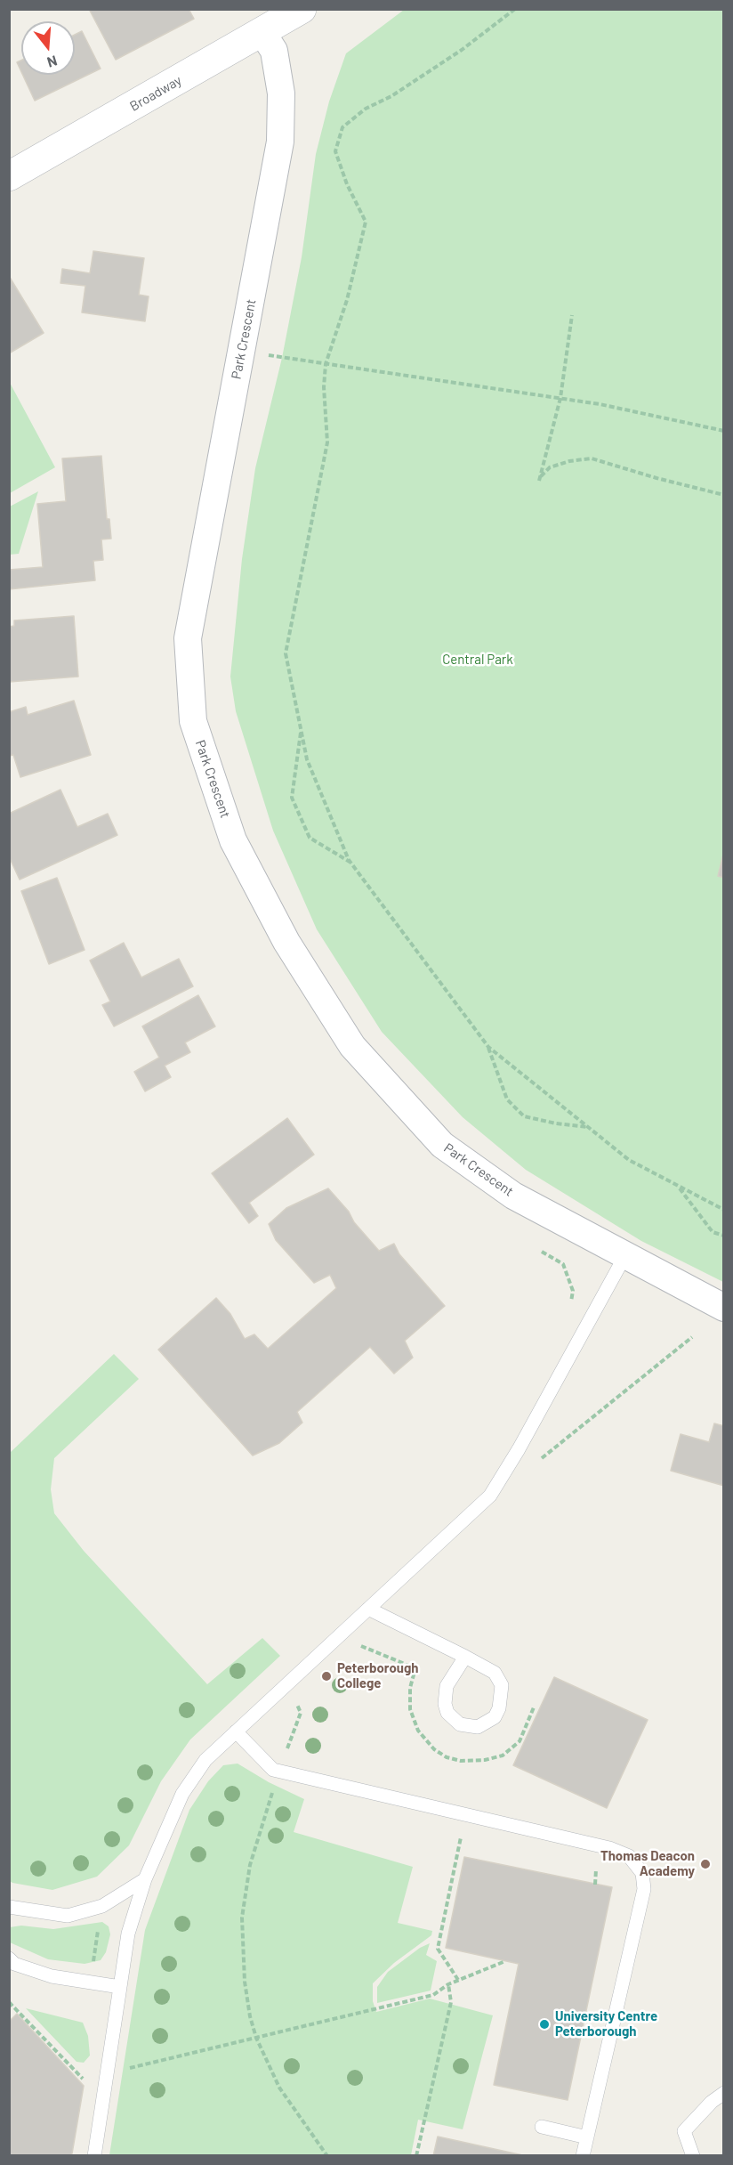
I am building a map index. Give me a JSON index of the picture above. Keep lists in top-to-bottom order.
{
  "streets": {
    "street": ["Broadway", "Park Crescent"]
  },
  "crossings": [
    ["Broadway", "Park Crescent"]
  ],
  "parks": ["Central Park"],
  "places": ["Peterborough College", "Thomas Deacon Academy", "University Centre Peterborough"],
  "north": "bottom"
}
